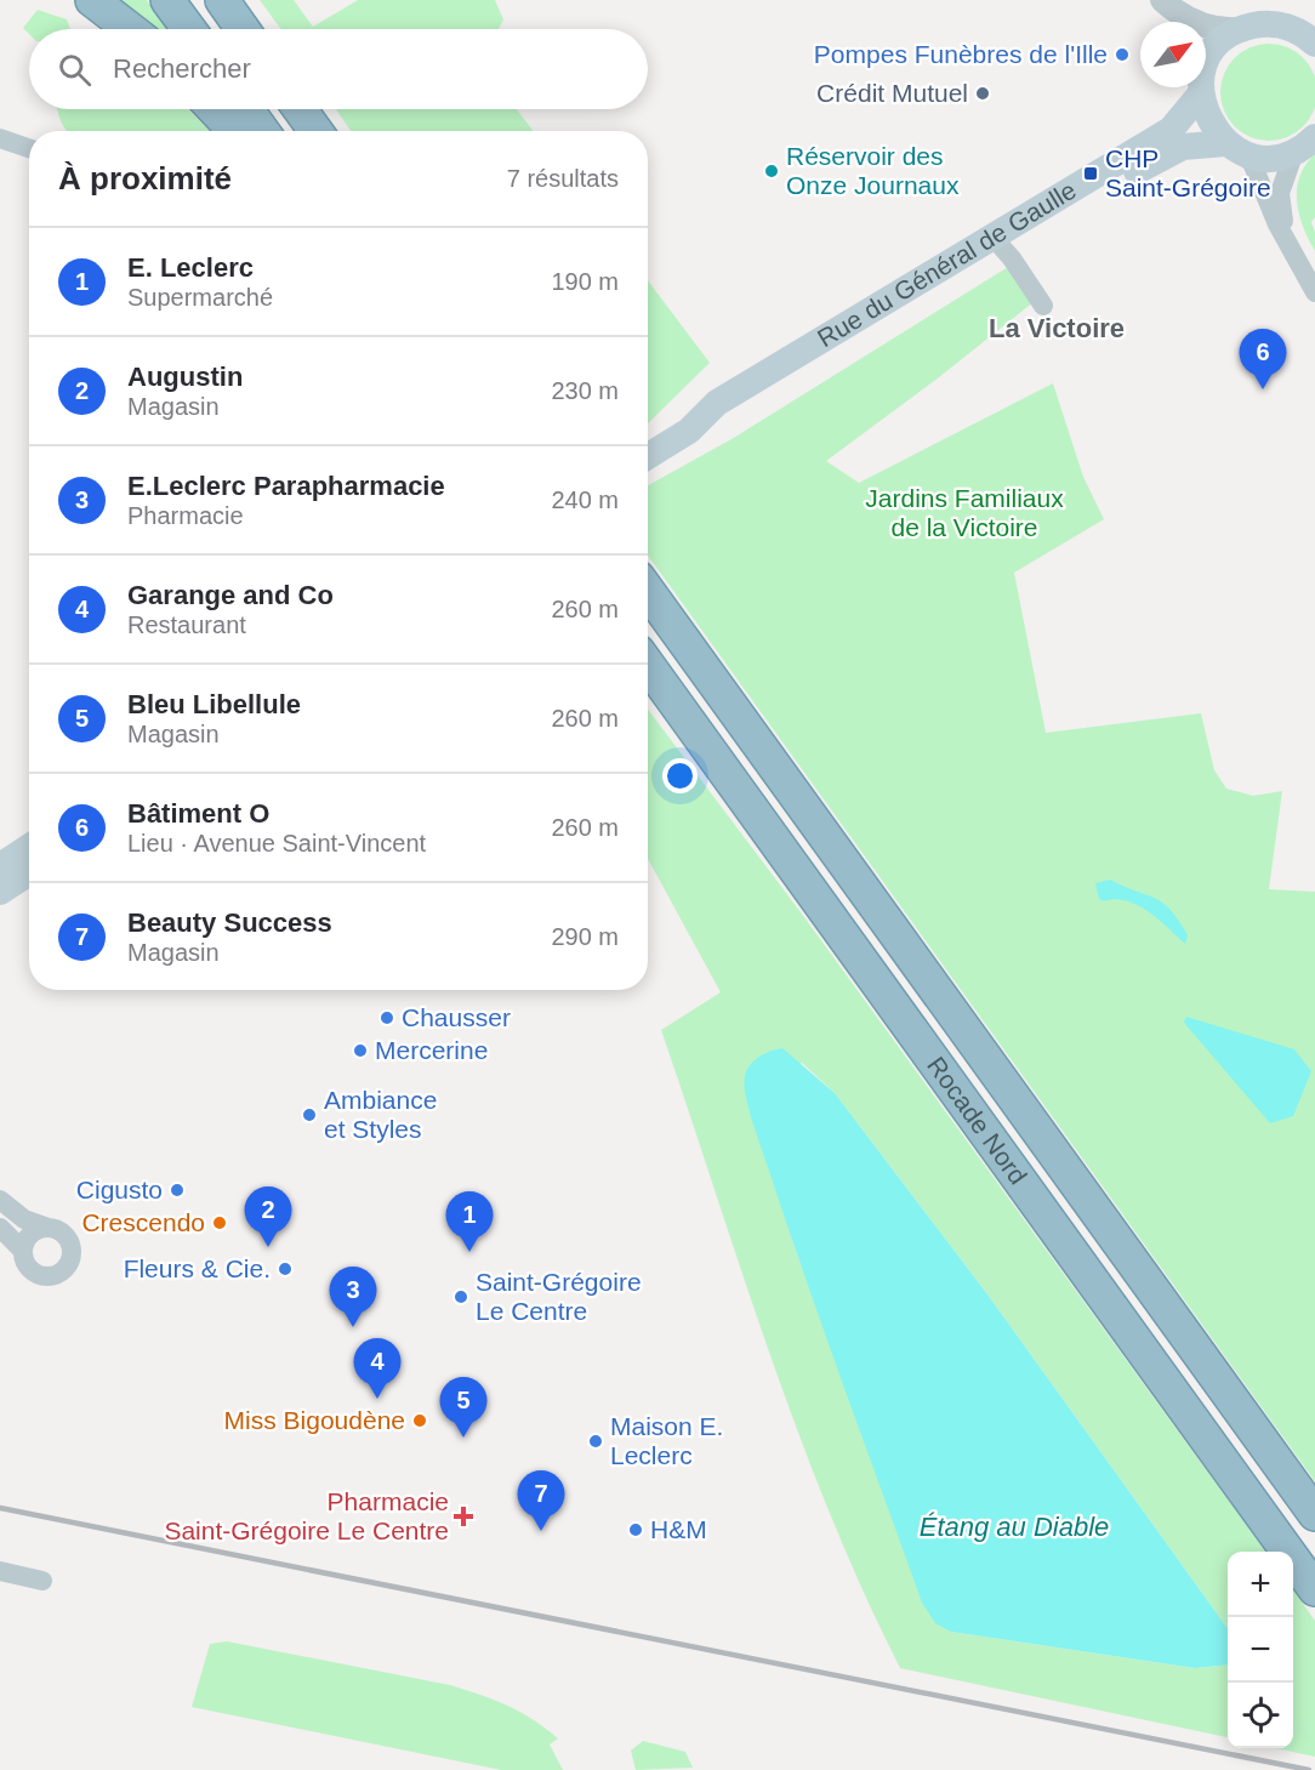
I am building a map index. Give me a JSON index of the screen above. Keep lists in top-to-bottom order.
{
  "streets": {
    "highway": ["Rocade Nord"],
    "main road": ["Rue du Général de Gaulle"]
  },
  "districts": ["La Victoire"],
  "water": ["Étang au Diable"],
  "parks": ["Jardins Familiaux de la Victoire"],
  "places": {
    "other": [
      "Pompes Funèbres de l'Ille",
      "Crédit Mutuel",
      "Réservoir des Onze Journaux",
      "Chausser",
      "Mercerine",
      "Ambiance et Styles",
      "Cigusto",
      "Crescendo",
      "Fleurs & Cie.",
      "Saint-Grégoire Le Centre",
      "Miss Bigoudène",
      "Maison E. Leclerc",
      "H&M"
    ],
    "transit": ["CHP Saint-Grégoire"],
    "health": ["Pharmacie Saint-Grégoire Le Centre"]
  },
  "north": "top right",
  "page": {
    "search": "Rechercher",
    "heading": ["À proximité", "7 résultats"],
    "list": [
      {
        "mark": "1",
        "name": "E. Leclerc",
        "note": "Supermarché",
        "value": "190 m"
      },
      {
        "mark": "2",
        "name": "Augustin",
        "note": "Magasin",
        "value": "230 m"
      },
      {
        "mark": "3",
        "name": "E.Leclerc Parapharmacie",
        "note": "Pharmacie",
        "value": "240 m"
      },
      {
        "mark": "4",
        "name": "Garange and Co",
        "note": "Restaurant",
        "value": "260 m"
      },
      {
        "mark": "5",
        "name": "Bleu Libellule",
        "note": "Magasin",
        "value": "260 m"
      },
      {
        "mark": "6",
        "name": "Bâtiment O",
        "note": "Lieu · Avenue Saint-Vincent",
        "value": "260 m"
      },
      {
        "mark": "7",
        "name": "Beauty Success",
        "note": "Magasin",
        "value": "290 m"
      }
    ],
    "pins": [
      "6",
      "2",
      "1",
      "3",
      "4",
      "5",
      "7"
    ],
    "map_buttons": ["+", "−"]
  }
}
